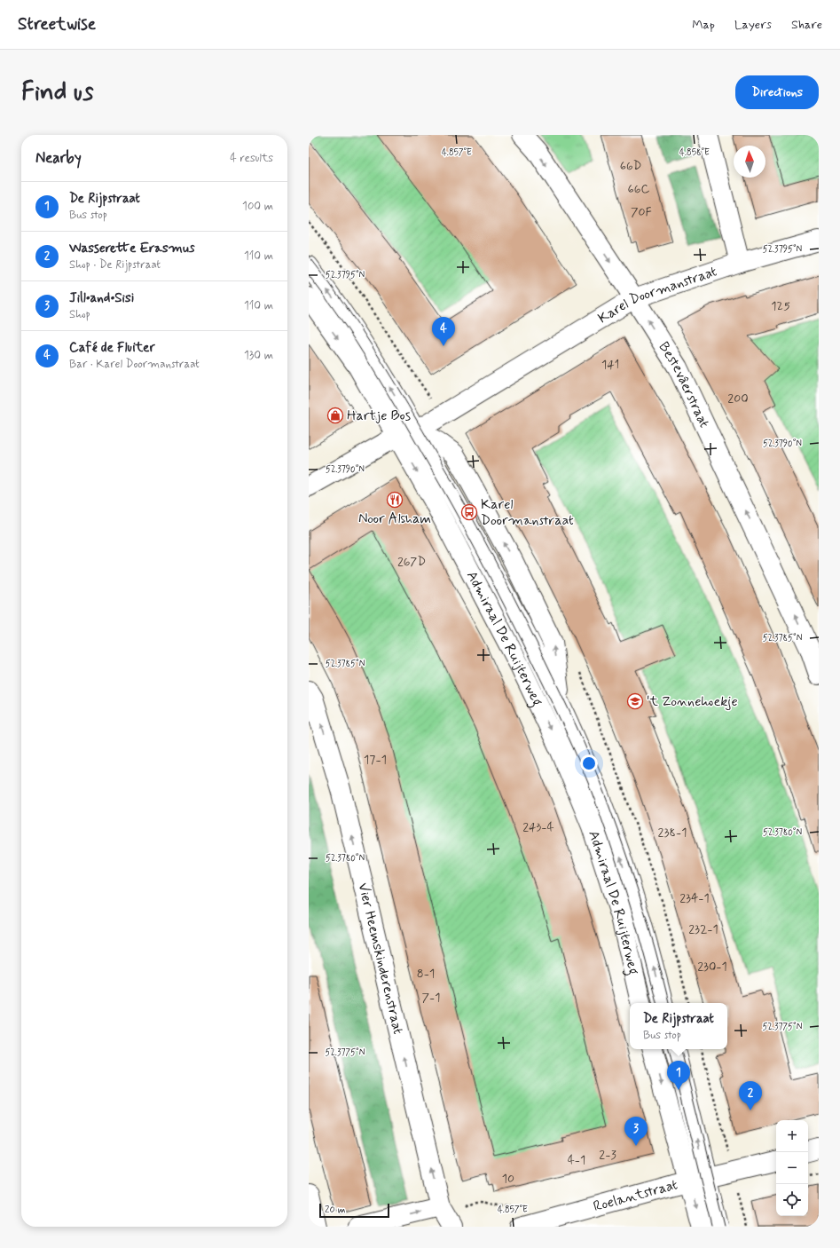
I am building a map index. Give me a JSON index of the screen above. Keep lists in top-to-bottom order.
{
  "streets": {
    "street": [
      "Karel Doormanstraat",
      "Bestevâerstraat",
      "Admiraal De Ruijterweg",
      "Vier Heemskinderenstraat",
      "Roelantstraat"
    ]
  },
  "crossings": [
    ["Karel Doormanstraat", "Bestevâerstraat"],
    ["Karel Doormanstraat", "Admiraal De Ruijterweg"]
  ],
  "one_way": ["Vier Heemskinderenstraat"],
  "places": {
    "shop": ["Hartje Bos"],
    "restaurant": ["Noor Alsham"],
    "bus stop": ["Karel Doormanstraat"],
    "school or university": ["'t Zonnehoekje"]
  },
  "house_numbers": [
    "66D",
    "66C",
    "70F",
    "125",
    "141",
    "200",
    "267D",
    "17-1",
    "243-4",
    "238-1",
    "234-1",
    "232-1",
    "230-1",
    "8-1",
    "7-1",
    "2-3",
    "4-1",
    "10"
  ],
  "scale_bar": "20 m",
  "north": "top",
  "page": {
    "header": "Streetwise",
    "nav": ["Map", "Layers", "Share"],
    "buttons": "Directions",
    "title": "Find us",
    "heading": ["Nearby", "4 results"],
    "list": [
      {
        "mark": "1",
        "name": "De Rijpstraat",
        "note": "Bus stop",
        "value": "100 m"
      },
      {
        "mark": "2",
        "name": "Wasserette Erasmus",
        "note": "Shop · De Rijpstraat",
        "value": "110 m"
      },
      {
        "mark": "3",
        "name": "Jill•and•Sisi",
        "note": "Shop",
        "value": "110 m"
      },
      {
        "mark": "4",
        "name": "Café de Fluiter",
        "note": "Bar · Karel Doormanstraat",
        "value": "130 m"
      }
    ],
    "pins": [
      "4",
      "1",
      "2",
      "3"
    ],
    "popup": ["De Rijpstraat", "Bus stop"],
    "map_buttons": ["+", "−"],
    "scale": "20 m"
  },
  "coordinates": [
    "4.857°E",
    "4.858°E",
    "52.3795°N",
    "52.3790°N",
    "52.3785°N",
    "52.3780°N",
    "52.3775°N"
  ]
}
